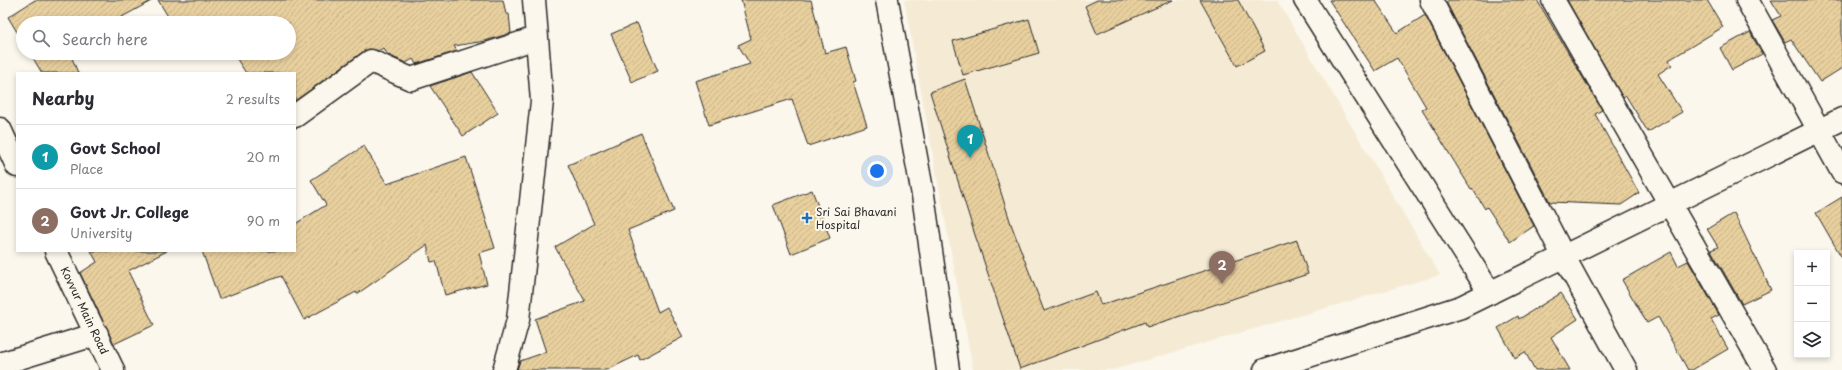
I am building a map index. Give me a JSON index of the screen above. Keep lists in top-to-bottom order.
{
  "streets": {
    "street": ["Kovvur Main Road"]
  },
  "places": {
    "health": ["Sri Sai Bhavani Hospital"]
  },
  "page": {
    "search": "Search here",
    "heading": ["Nearby", "2 results"],
    "list": [
      {
        "mark": "1",
        "name": "Govt School",
        "note": "Place",
        "value": "20 m"
      },
      {
        "mark": "2",
        "name": "Govt Jr. College",
        "note": "University",
        "value": "90 m"
      }
    ],
    "pins": ["1", "2"],
    "map_buttons": ["+", "−"]
  }
}
